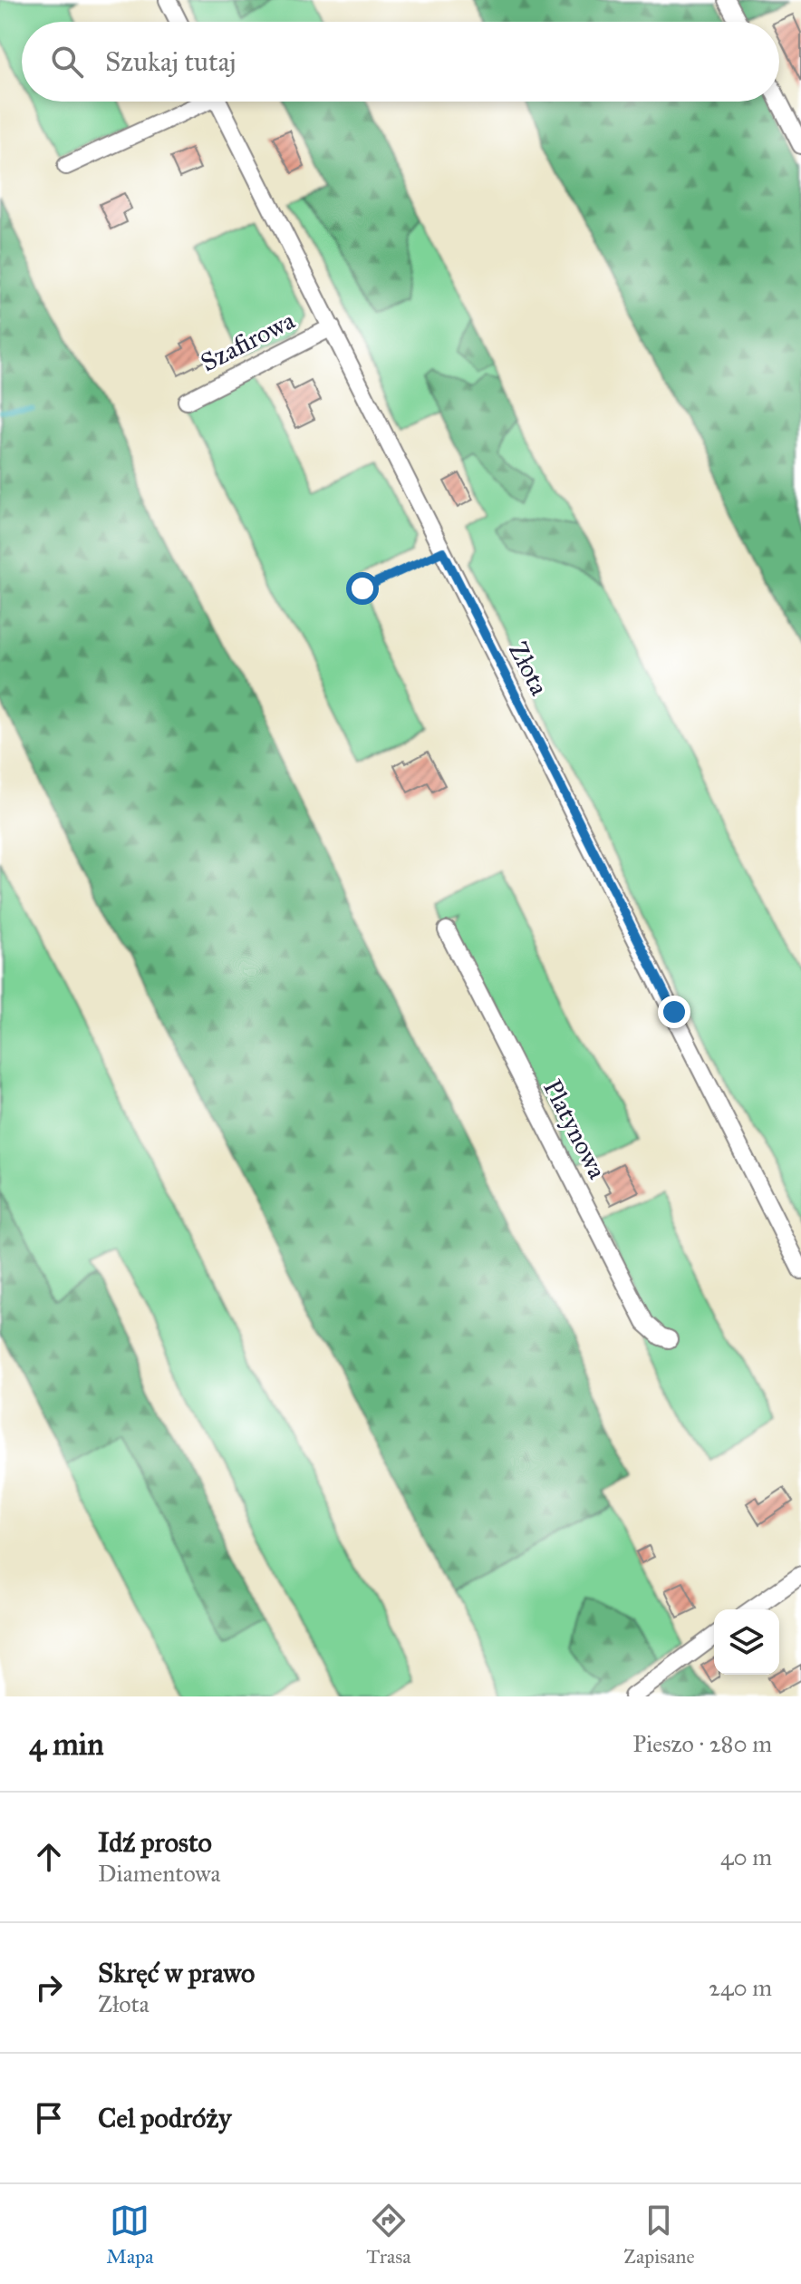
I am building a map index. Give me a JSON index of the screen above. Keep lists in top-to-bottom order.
{
  "streets": {
    "street": ["Szafirowa", "Złota", "Platynowa"]
  },
  "crossings": [
    ["Szafirowa", "Złota"]
  ],
  "page": {
    "search": "Szukaj tutaj",
    "heading": ["4 min", "Pieszo · 280 m"],
    "list": [
      ["Idź prosto", "Diamentowa", "40 m"],
      ["Skręć w prawo", "Złota", "240 m"],
      "Cel podróży"
    ],
    "nav": ["Mapa", "Trasa", "Zapisane"]
  }
}
